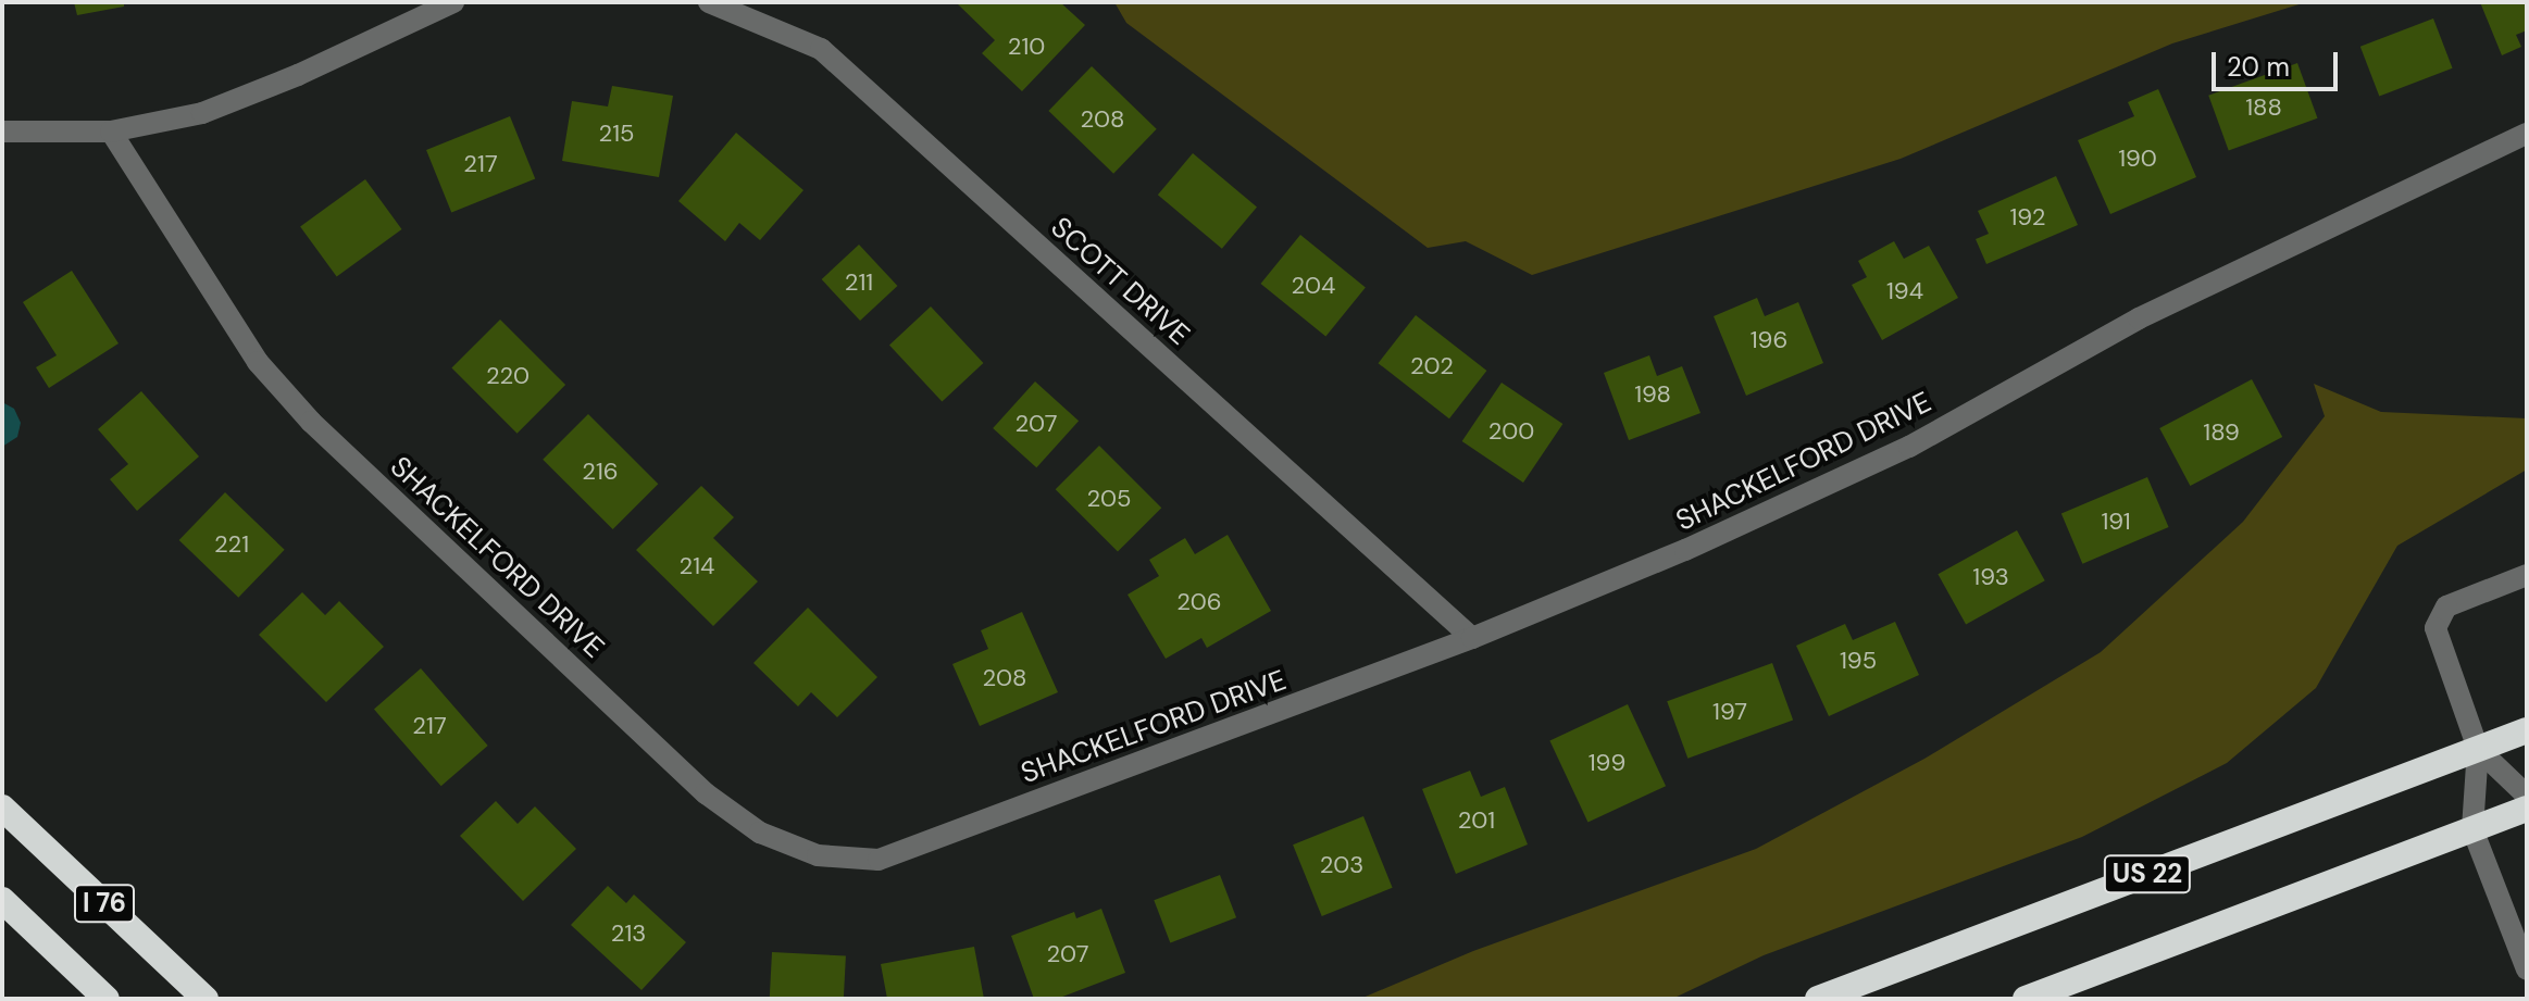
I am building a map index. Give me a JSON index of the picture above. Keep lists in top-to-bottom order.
{
  "streets": {
    "highway": ["US 22", "I 76"],
    "street": ["SCOTT DRIVE", "SHACKELFORD DRIVE"]
  },
  "crossings": [
    ["SCOTT DRIVE", "SHACKELFORD DRIVE"]
  ],
  "house_numbers": [
    "210",
    "188",
    "208",
    "215",
    "190",
    "217",
    "192",
    "211",
    "204",
    "194",
    "196",
    "202",
    "220",
    "198",
    "207",
    "200",
    "189",
    "216",
    "205",
    "191",
    "221",
    "214",
    "193",
    "206",
    "195",
    "208",
    "197",
    "217",
    "199",
    "201",
    "203",
    "213",
    "207"
  ],
  "scale_bar": "20 m"
}
